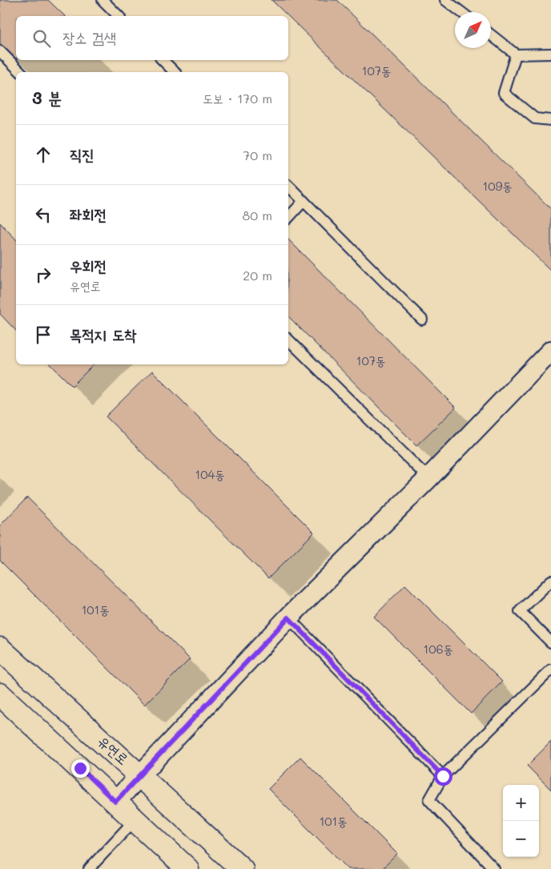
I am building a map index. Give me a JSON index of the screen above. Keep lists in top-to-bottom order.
{
  "streets": {
    "street": ["유연로"]
  },
  "house_numbers": [
    "107동",
    "109동",
    "107동",
    "104동",
    "101동",
    "106동",
    "101동"
  ],
  "north": "top right",
  "page": {
    "search": "장소 검색",
    "heading": ["3 분", "도보 · 170 m"],
    "list": [
      ["직진", "70 m"],
      ["좌회전", "80 m"],
      ["우회전", "유연로", "20 m"],
      "목적지 도착"
    ],
    "map_buttons": ["+", "−"]
  }
}
